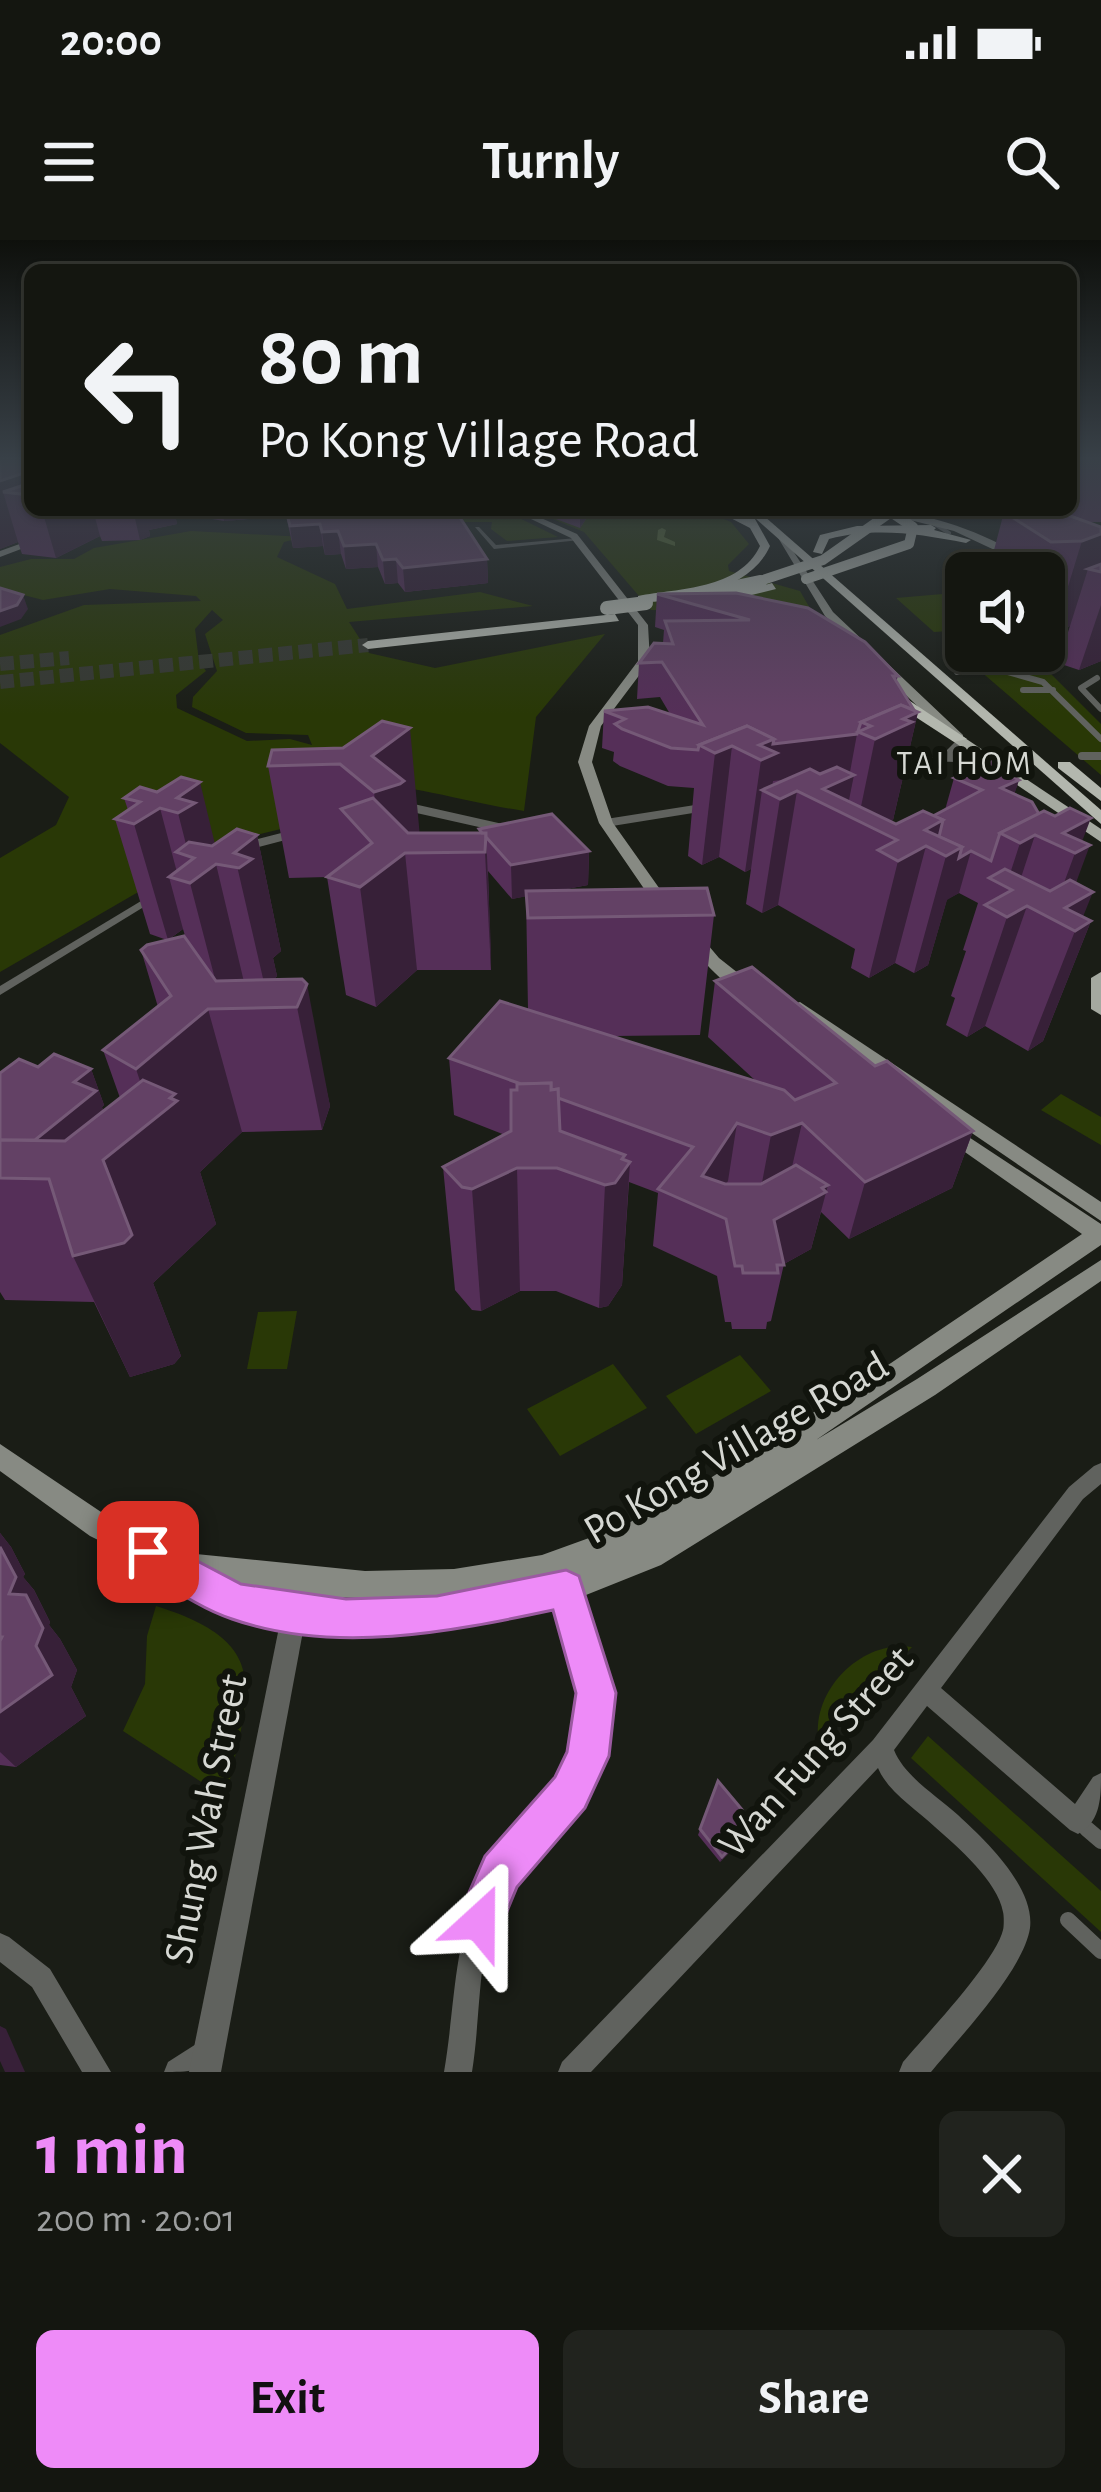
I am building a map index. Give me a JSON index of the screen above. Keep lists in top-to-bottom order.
{
  "streets": {
    "main road": ["Po Kong Village Road"],
    "street": ["Wan Fung Street", "Shung Wah Street"]
  },
  "crossings": [
    ["Po Kong Village Road", "Shung Wah Street"]
  ],
  "districts": ["TAI HOM"],
  "page": {
    "status": "20:00",
    "header": "Turnly",
    "turn": ["80 m", "Po Kong Village Road"],
    "heading": ["1 min", "200 m · 20:01"],
    "buttons": ["Exit", "Share"]
  }
}
